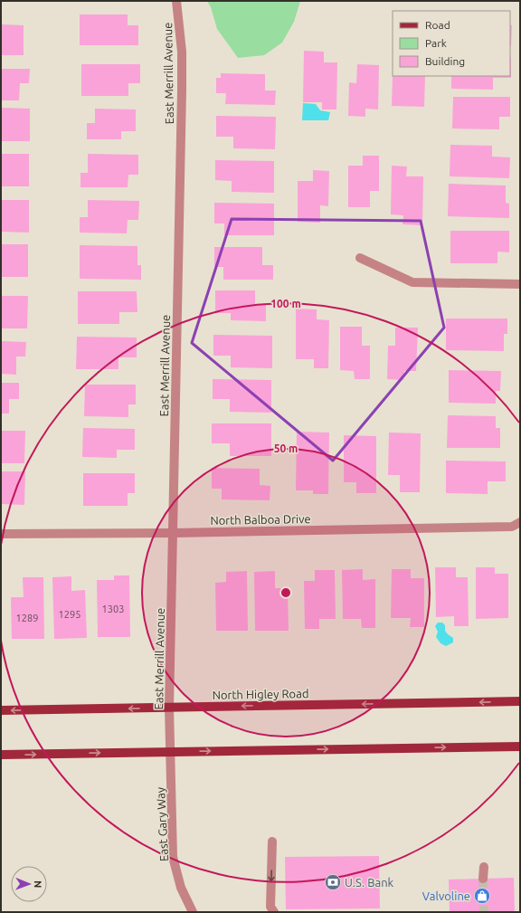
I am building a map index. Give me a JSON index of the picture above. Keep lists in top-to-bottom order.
{
  "streets": {
    "main road": ["North Higley Road"],
    "street": ["East Merrill Avenue", "North Balboa Drive", "East Gary Way"]
  },
  "crossings": [
    ["East Merrill Avenue", "North Balboa Drive"],
    ["East Merrill Avenue", "North Higley Road"],
    ["East Merrill Avenue", "East Gary Way"]
  ],
  "places": {
    "bank": ["U.S. Bank"],
    "shop": ["Valvoline"]
  },
  "house_numbers": ["1303", "1295", "1289"],
  "legend": ["Road", "Park", "Building"],
  "north": "right",
  "rings": ["100 m", "50 m"]
}
